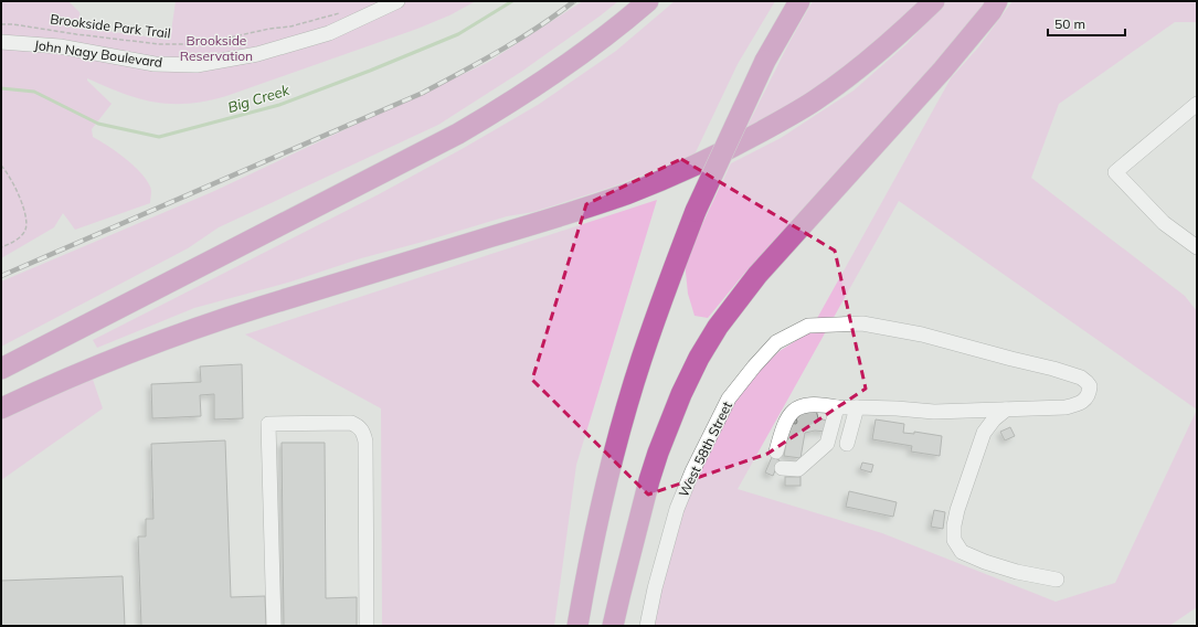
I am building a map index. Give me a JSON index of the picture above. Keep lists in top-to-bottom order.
{
  "streets": {
    "street": ["John Nagy Boulevard", "West 58th Street"],
    "path": ["Brookside Park Trail"]
  },
  "water": ["Big Creek"],
  "parks": ["Brookside Reservation"],
  "scale_bar": "50 m"
}
